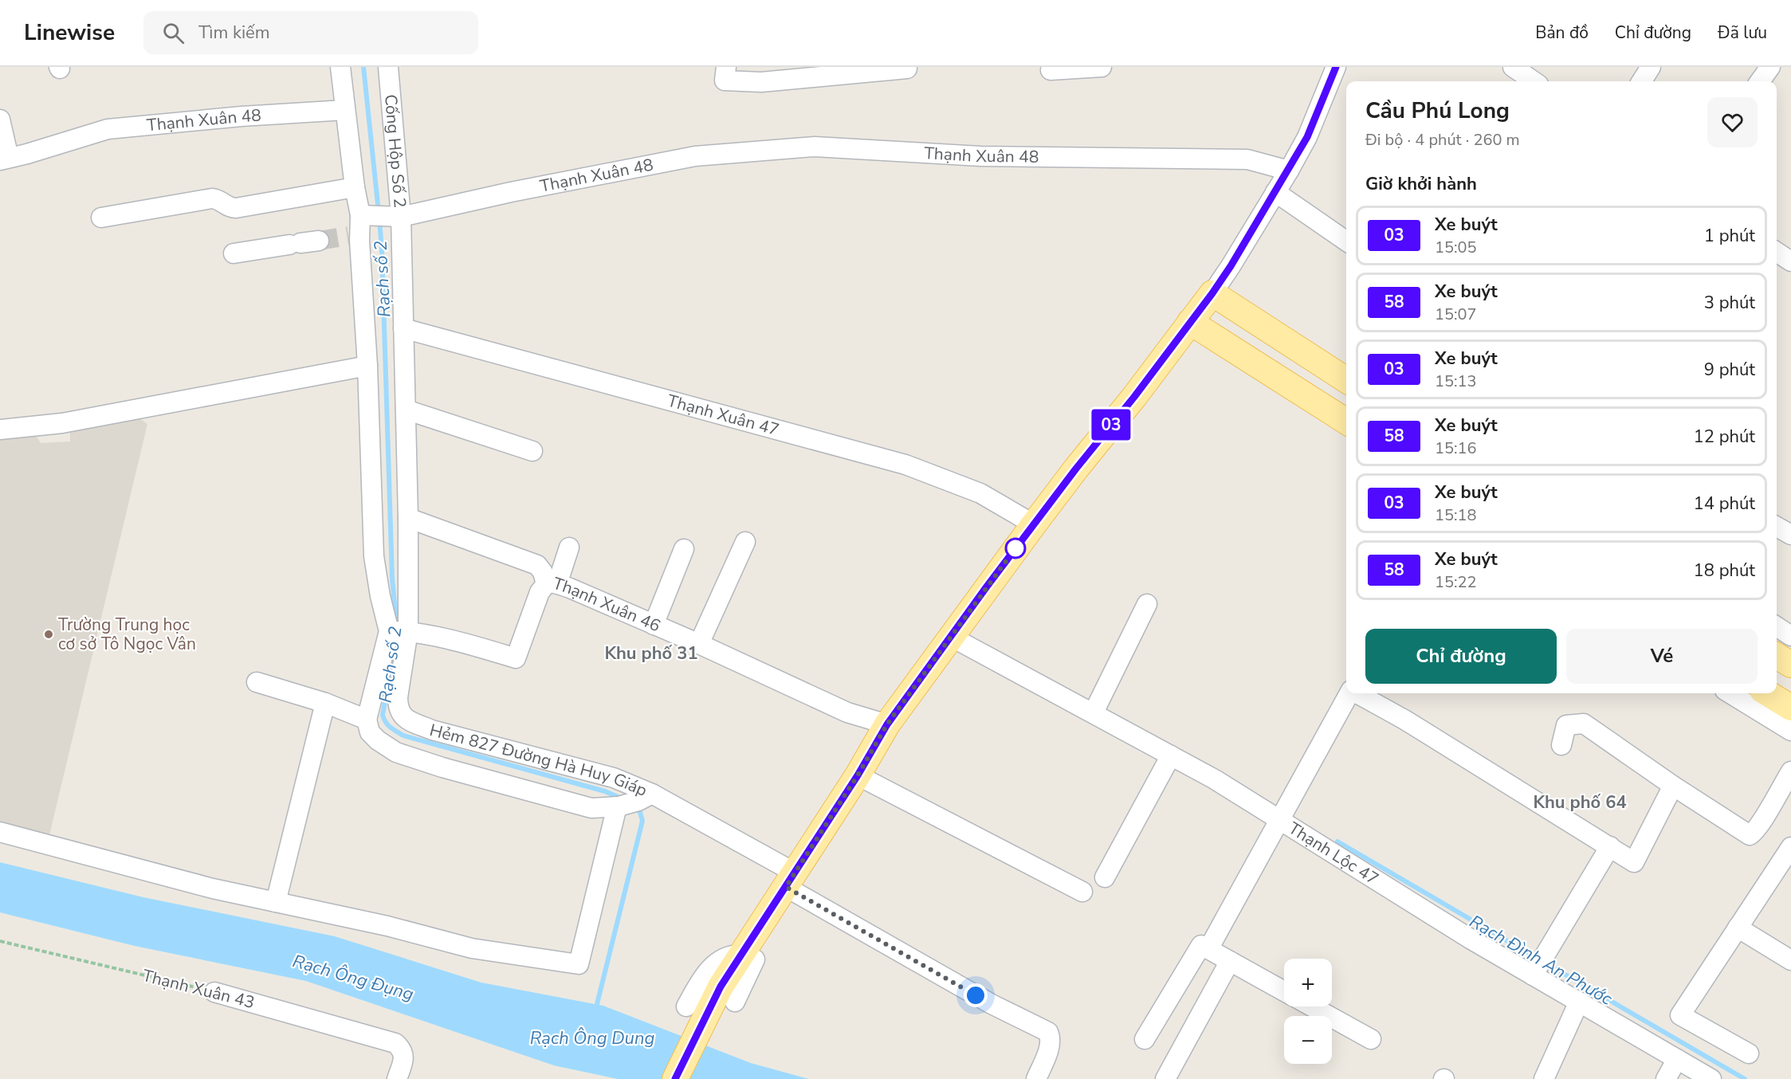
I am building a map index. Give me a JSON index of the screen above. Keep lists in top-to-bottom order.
{
  "streets": {
    "street": [
      "Thạnh Xuân 48",
      "Cống Hộp Số 2",
      "Thạnh Xuân 47",
      "Thạnh Xuân 46",
      "Hẻm 827 Đường Hà Huy Giáp",
      "Thạnh Lộc 47",
      "Thạnh Xuân 43"
    ]
  },
  "crossings": [
    ["Thạnh Xuân 48", "Cống Hộp Số 2"],
    ["Cống Hộp Số 2", "Thạnh Xuân 47"],
    ["Cống Hộp Số 2", "Hẻm 827 Đường Hà Huy Giáp"],
    ["Thạnh Xuân 46", "Hẻm 827 Đường Hà Huy Giáp"]
  ],
  "districts": ["Khu phố 31", "Khu phố 64"],
  "water": [
    "Rạch số 2",
    "Rạch Đình An Phước",
    "Rạch Ông Đụng",
    "Rạch Ông Dung"
  ],
  "places": ["Trường Trung học cơ sở Tô Ngọc Vân"],
  "lines": ["bus line 03"],
  "page": {
    "header": "Linewise",
    "search": "Tìm kiếm",
    "nav": ["Bản đồ", "Chỉ đường", "Đã lưu"],
    "on_map": "03",
    "heading": [
      ["Cầu Phú Long", "Đi bộ · 4 phút · 260 m"],
      "Giờ khởi hành"
    ],
    "list": [
      {
        "mark": "03",
        "name": "Xe buýt",
        "note": "15:05",
        "value": "1 phút"
      },
      {
        "mark": "58",
        "name": "Xe buýt",
        "note": "15:07",
        "value": "3 phút"
      },
      {
        "mark": "03",
        "name": "Xe buýt",
        "note": "15:13",
        "value": "9 phút"
      },
      {
        "mark": "58",
        "name": "Xe buýt",
        "note": "15:16",
        "value": "12 phút"
      },
      {
        "mark": "03",
        "name": "Xe buýt",
        "note": "15:18",
        "value": "14 phút"
      },
      {
        "mark": "58",
        "name": "Xe buýt",
        "note": "15:22",
        "value": "18 phút"
      }
    ],
    "buttons": ["Chỉ đường", "Vé"],
    "map_buttons": ["+", "−"]
  }
}
